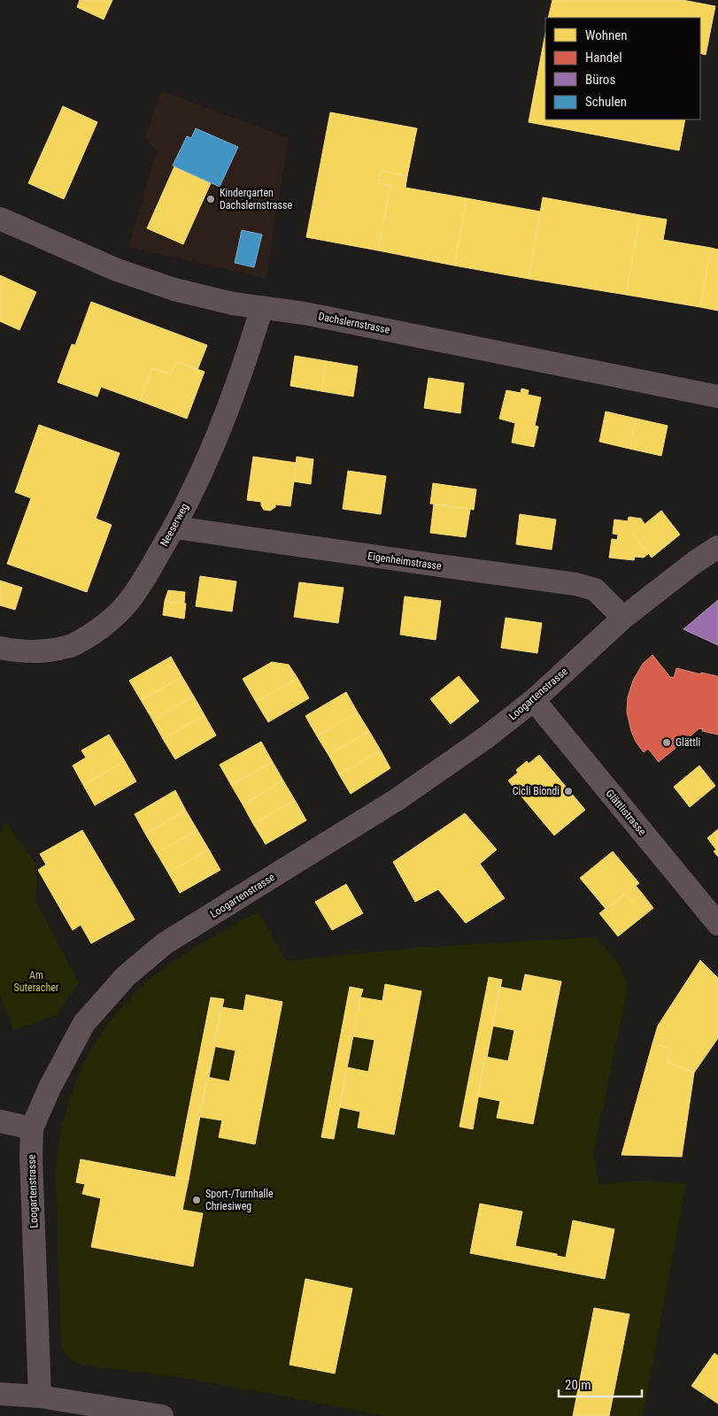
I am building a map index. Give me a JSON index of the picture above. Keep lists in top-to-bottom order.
{
  "streets": {
    "street": [
      "Dachslernstrasse",
      "Neeserweg",
      "Eigenheimstrasse",
      "Loogartenstrasse",
      "Glättlistrasse"
    ]
  },
  "crossings": [
    ["Dachslernstrasse", "Neeserweg"],
    ["Neeserweg", "Eigenheimstrasse"],
    ["Eigenheimstrasse", "Loogartenstrasse"],
    ["Loogartenstrasse", "Glättlistrasse"]
  ],
  "parks": ["Am Suteracher"],
  "places": [
    "Kindergarten Dachslernstrasse",
    "Glättli",
    "Cicli Biondi",
    "Sport-/Turnhalle Chriesiweg"
  ],
  "legend": [
    "Wohnen",
    "Handel",
    "Büros",
    "Schulen"
  ],
  "scale_bar": "20 m"
}
